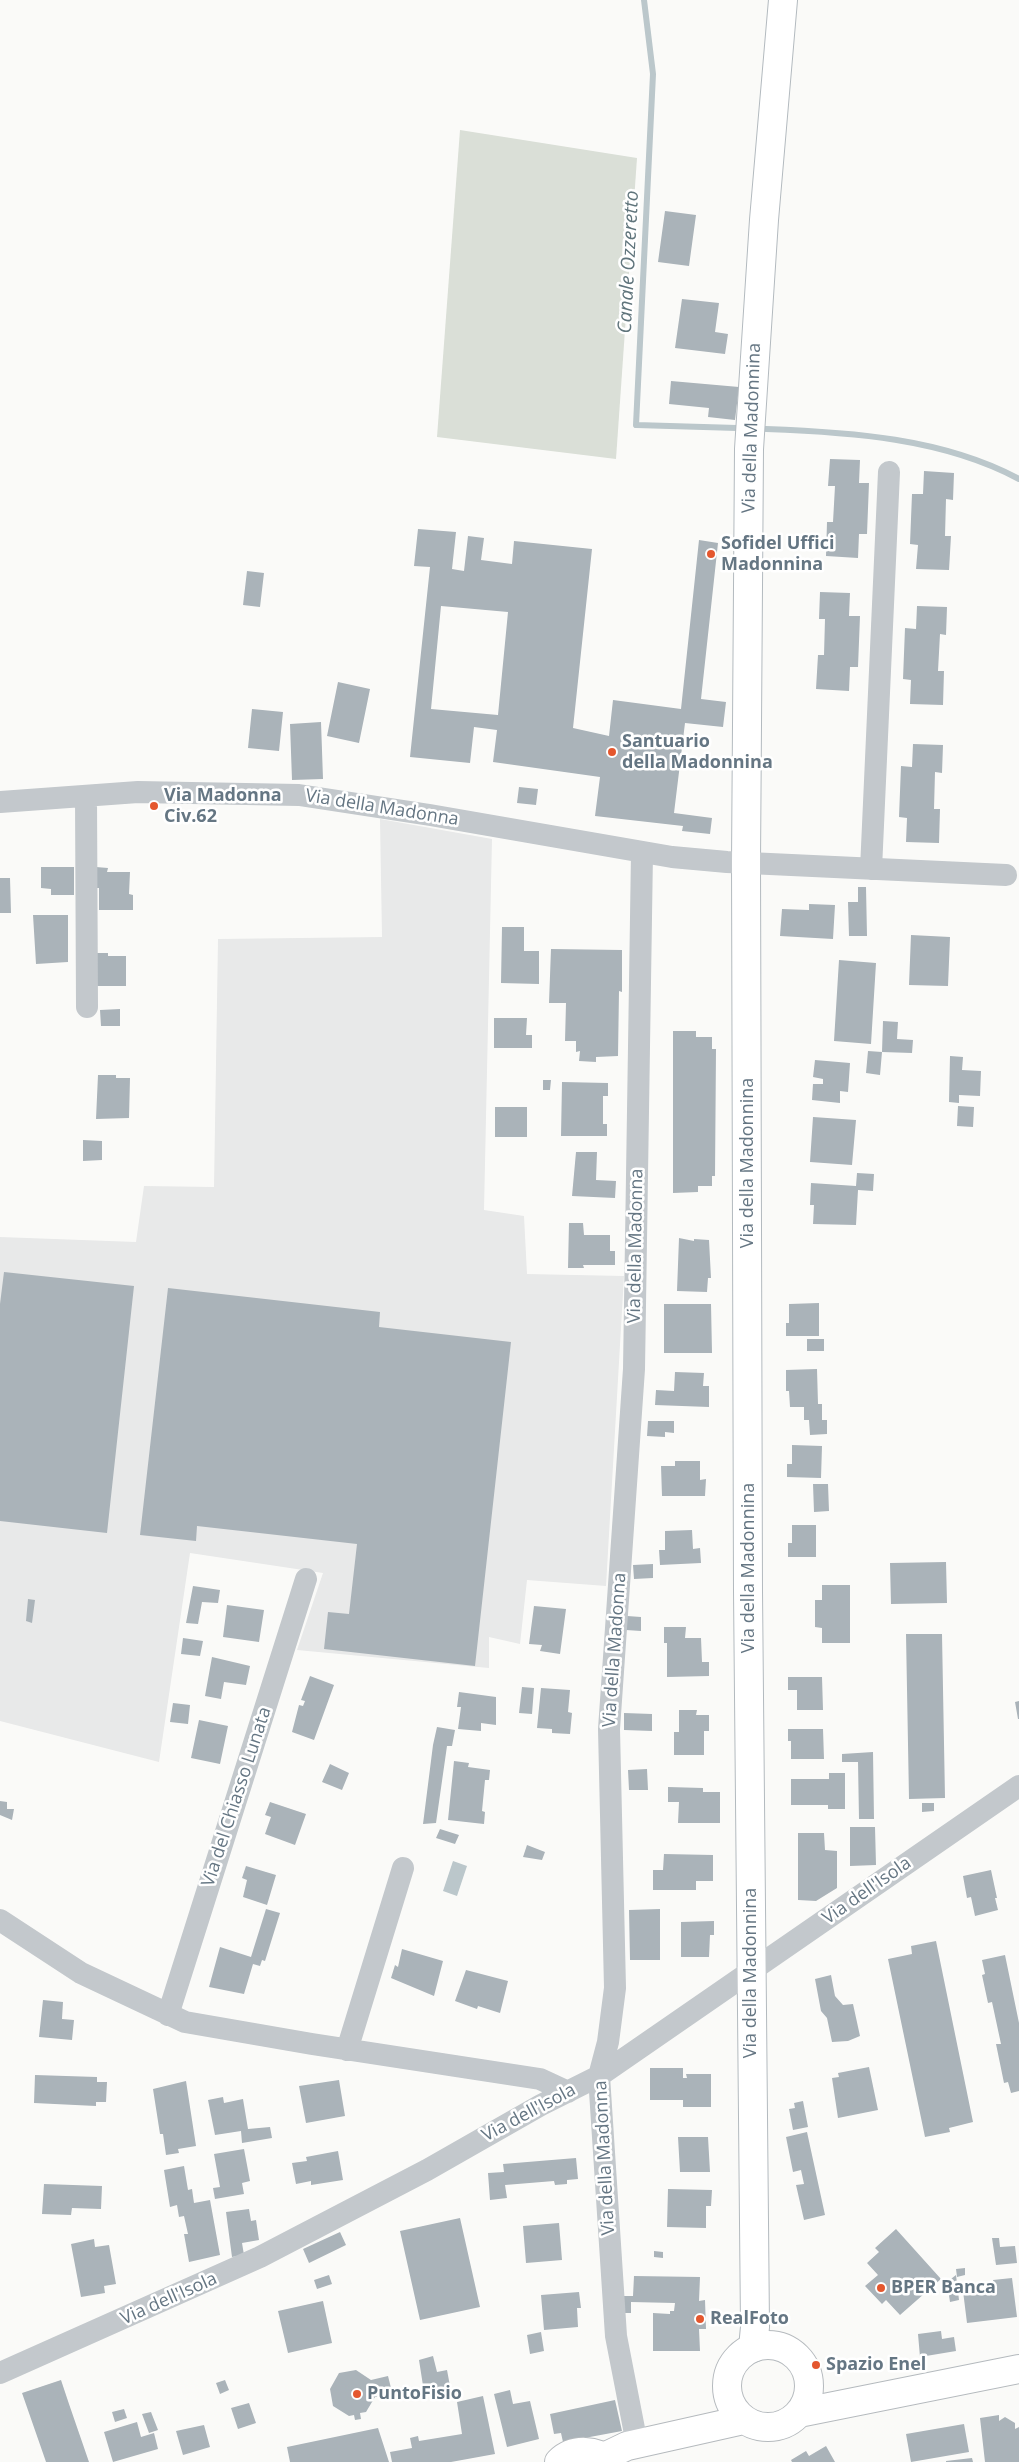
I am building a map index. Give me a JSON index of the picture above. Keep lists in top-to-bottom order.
{
  "streets": {
    "street": [
      "Via della Madonnina",
      "Via della Madonna",
      "Via del Chiasso Lunata",
      "Via dell'Isola"
    ]
  },
  "crossings": [
    ["Via della Madonnina", "Via della Madonna"],
    ["Via della Madonnina", "Via dell'Isola"],
    ["Via della Madonna", "Via dell'Isola"]
  ],
  "water": ["Canale Ozzeretto"],
  "places": [
    "Sofidel Uffici Madonnina",
    "Santuario della Madonnina",
    "Via Madonna Civ.62",
    "BPER Banca",
    "RealFoto",
    "Spazio Enel",
    "PuntoFisio"
  ]
}
